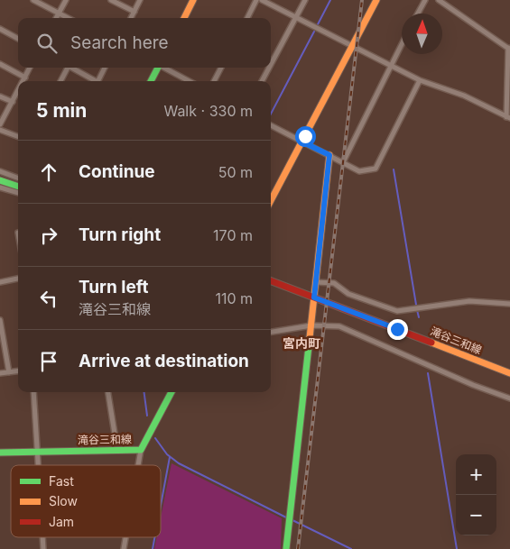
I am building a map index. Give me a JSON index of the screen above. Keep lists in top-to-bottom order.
{
  "streets": {
    "street": ["滝谷三和線"]
  },
  "districts": ["宮内町"],
  "legend": ["Fast", "Slow", "Jam"],
  "north": "top",
  "page": {
    "search": "Search here",
    "heading": ["5 min", "Walk · 330 m"],
    "list": [
      ["Continue", "50 m"],
      ["Turn right", "170 m"],
      ["Turn left", "滝谷三和線", "110 m"],
      "Arrive at destination"
    ],
    "map_buttons": ["+", "−"]
  }
}
